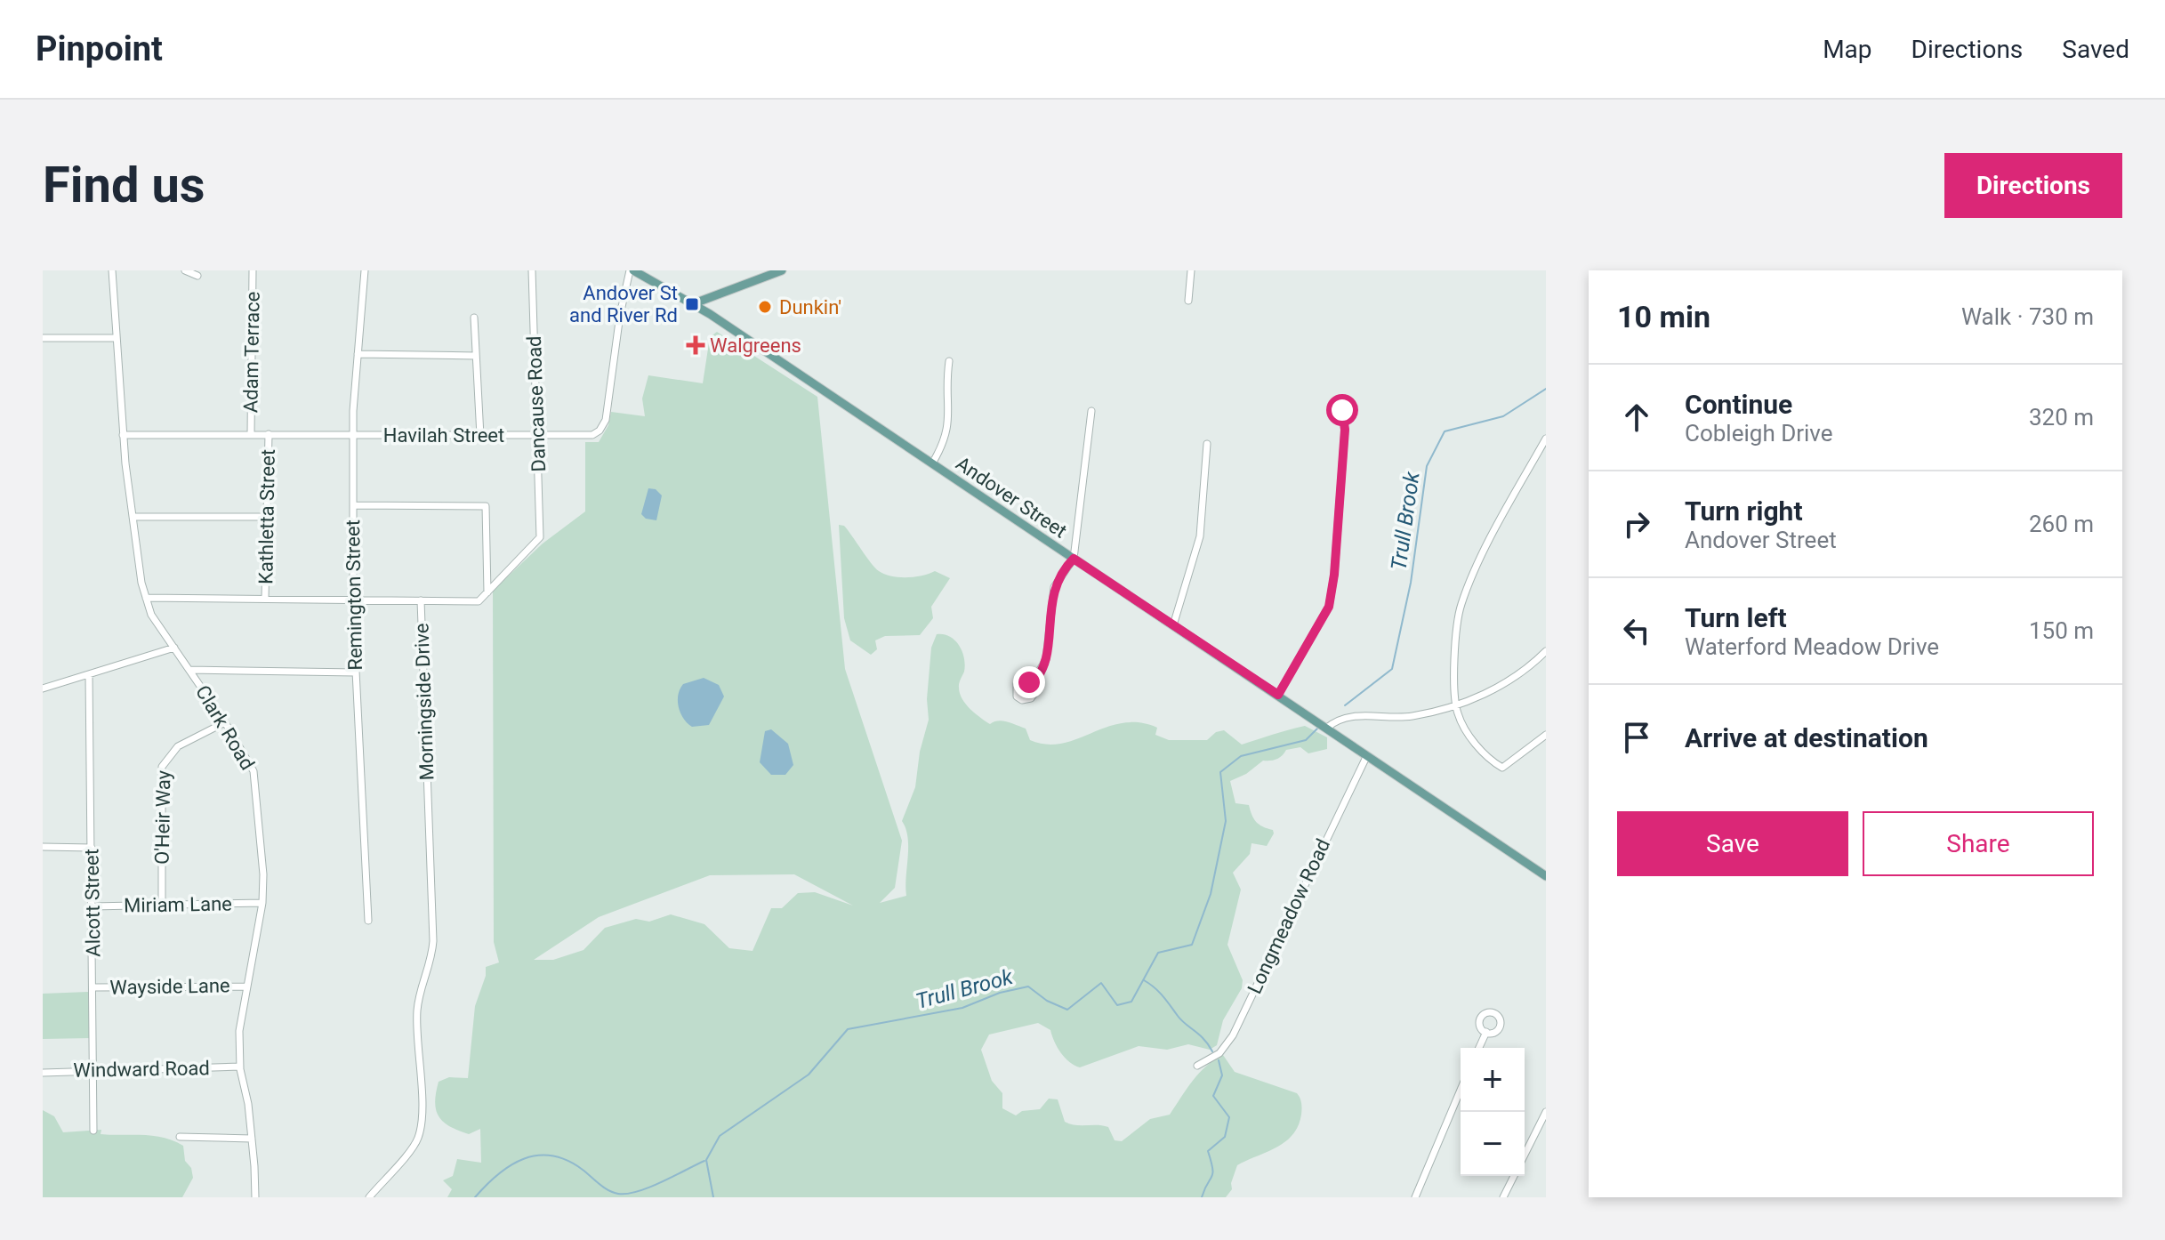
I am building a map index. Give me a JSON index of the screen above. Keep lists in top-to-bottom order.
{
  "streets": {
    "main road": ["Andover Street"],
    "street": [
      "Adam Terrace",
      "Dancause Road",
      "Havilah Street",
      "Kathletta Street",
      "Remington Street",
      "Morningside Drive",
      "Clark Road",
      "O'Heir Way",
      "Alcott Street",
      "Miriam Lane",
      "Longmeadow Road",
      "Wayside Lane",
      "Windward Road"
    ]
  },
  "crossings": [
    ["Adam Terrace", "Havilah Street"],
    ["Dancause Road", "Havilah Street"],
    ["Havilah Street", "Andover Street"],
    ["Havilah Street", "Kathletta Street"],
    ["Havilah Street", "Remington Street"],
    ["Havilah Street", "Clark Road"],
    ["Andover Street", "Longmeadow Road"],
    ["Clark Road", "O'Heir Way"],
    ["Clark Road", "Miriam Lane"],
    ["Clark Road", "Wayside Lane"],
    ["Clark Road", "Windward Road"],
    ["O'Heir Way", "Miriam Lane"],
    ["Alcott Street", "Miriam Lane"],
    ["Alcott Street", "Wayside Lane"],
    ["Alcott Street", "Windward Road"]
  ],
  "water": ["Trull Brook"],
  "places": {
    "transit": ["Andover St and River Rd"],
    "other": ["Dunkin'"],
    "health": ["Walgreens"]
  },
  "page": {
    "header": "Pinpoint",
    "nav": ["Map", "Directions", "Saved"],
    "buttons": [
      "Directions",
      ["Save", "Share"]
    ],
    "title": "Find us",
    "heading": ["10 min", "Walk · 730 m"],
    "list": [
      ["Continue", "Cobleigh Drive", "320 m"],
      ["Turn right", "Andover Street", "260 m"],
      ["Turn left", "Waterford Meadow Drive", "150 m"],
      "Arrive at destination"
    ],
    "map_buttons": ["+", "−"]
  }
}
